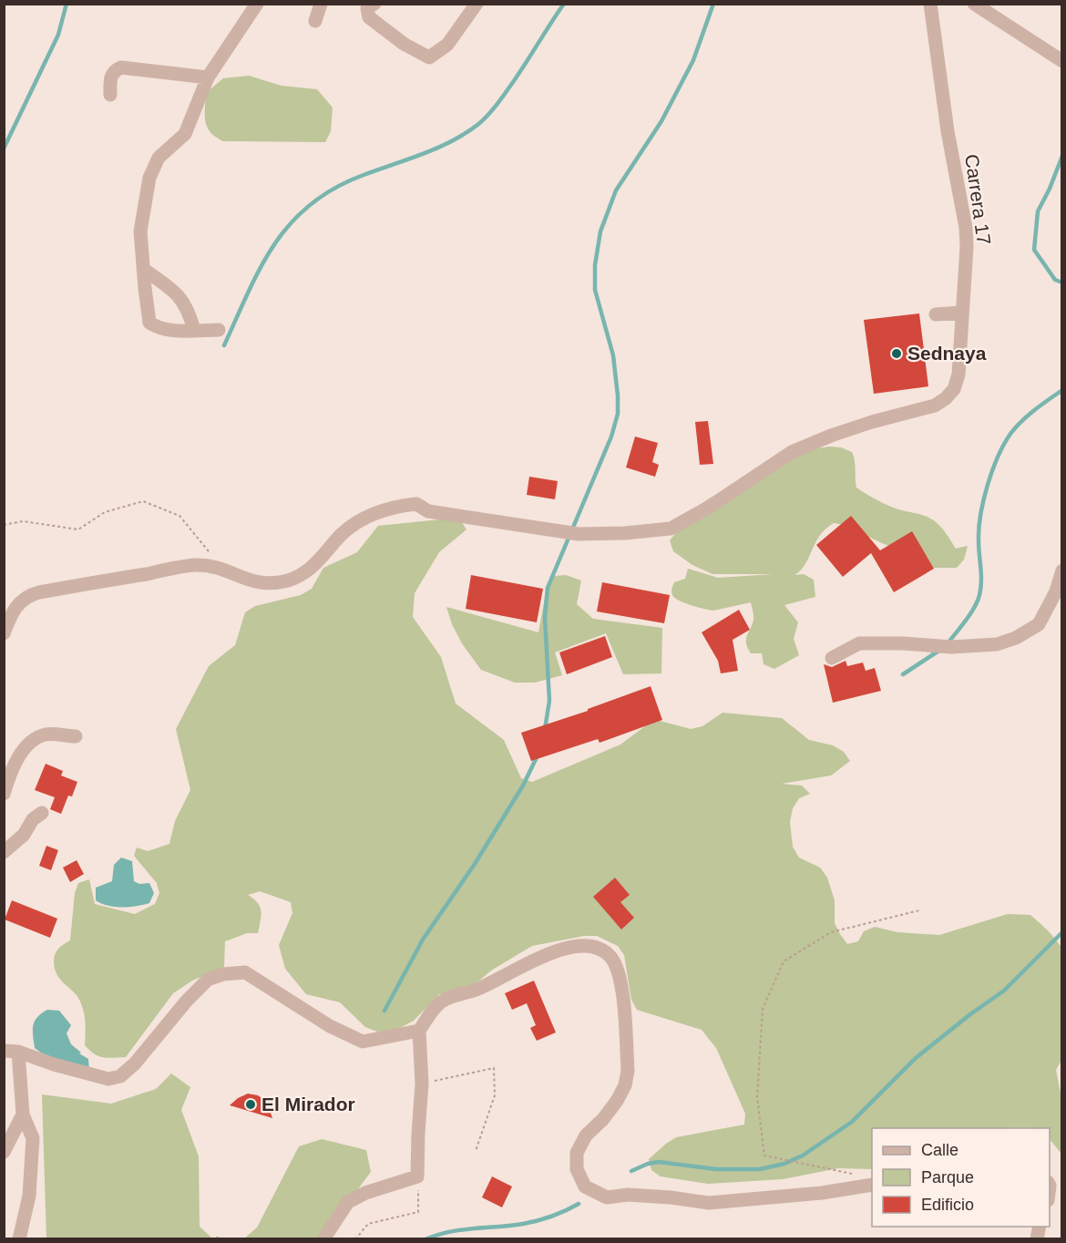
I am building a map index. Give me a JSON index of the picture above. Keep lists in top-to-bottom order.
{
  "streets": {
    "street": ["Carrera 17"]
  },
  "places": ["Sednaya", "El Mirador"],
  "legend": ["Calle", "Parque", "Edificio"]
}
